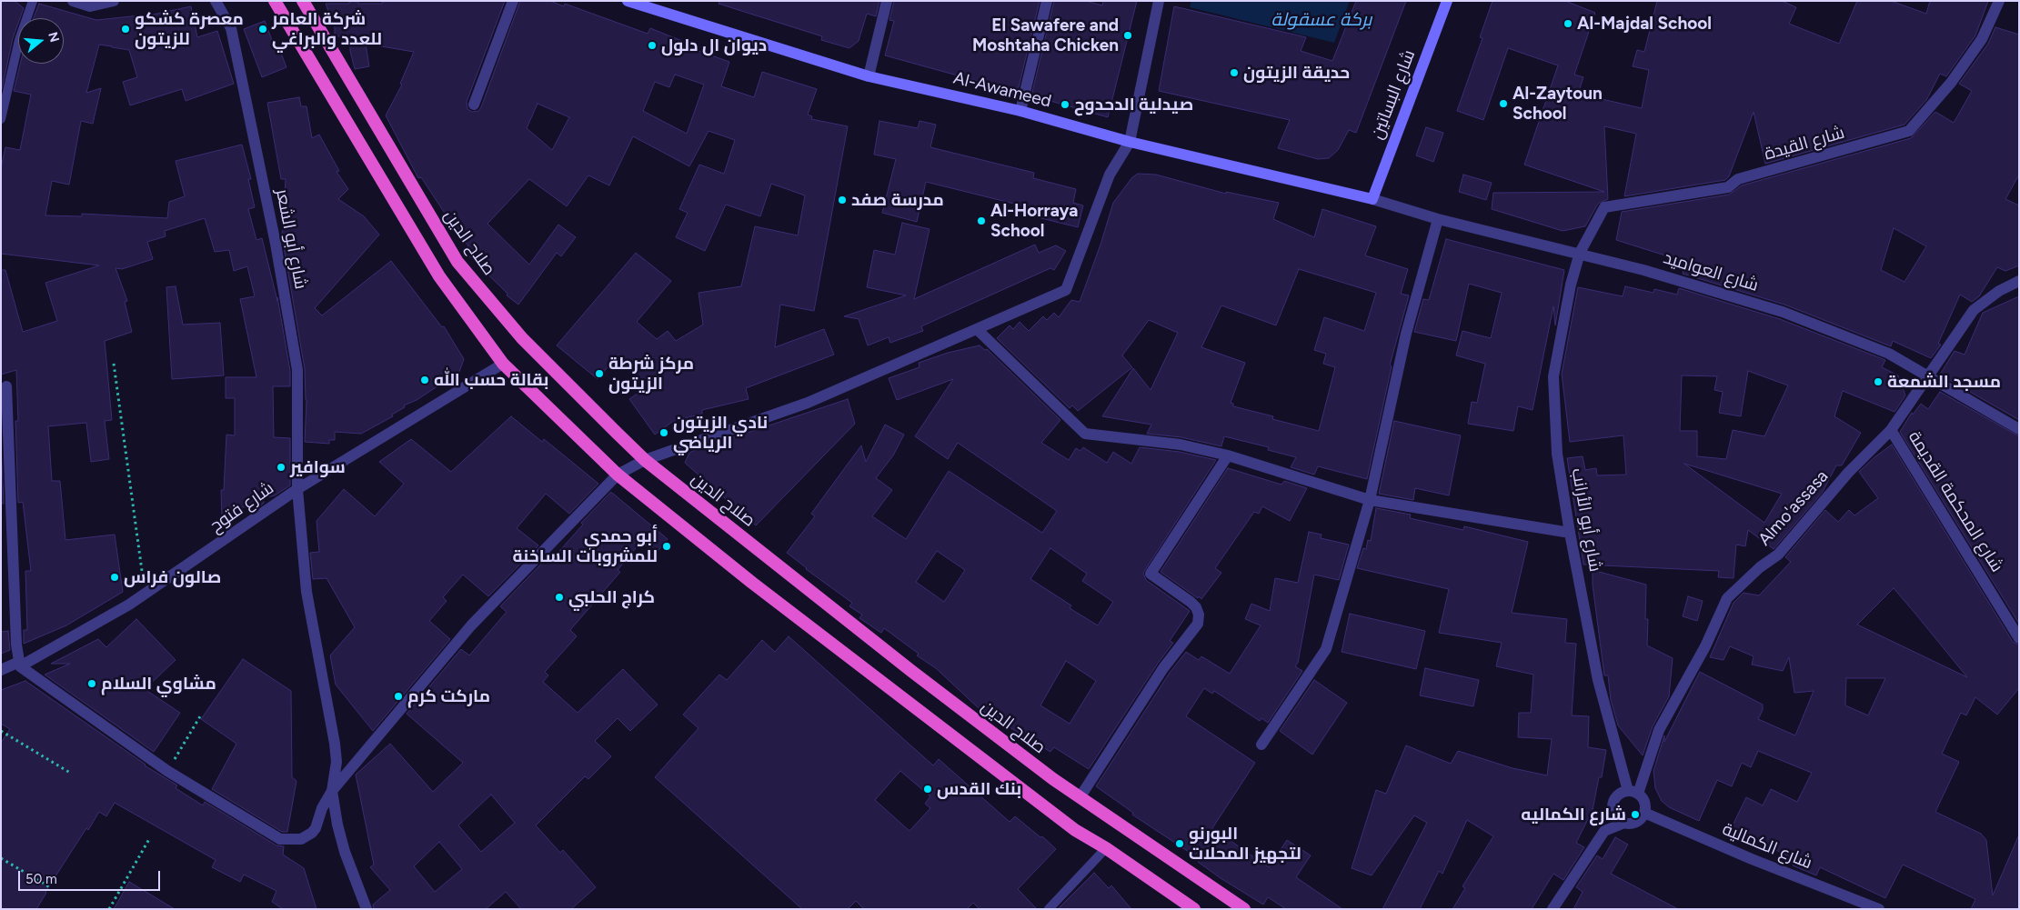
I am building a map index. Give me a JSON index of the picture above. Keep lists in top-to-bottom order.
{
  "streets": {
    "highway": ["صلاح الدين"],
    "main road": ["Al-Awameed", "شارع البساتين"],
    "street": [
      "شارع القيدة",
      "شارع أبو الشعر",
      "شارع العواميد",
      "شارع المحكمة القديمة",
      "شارع فتوح",
      "Almo'assasa",
      "شارع أبو الأرانب",
      "شارع الكمالية"
    ]
  },
  "crossings": [
    ["Al-Awameed", "شارع البساتين"],
    ["Al-Awameed", "شارع العواميد"],
    ["شارع البساتين", "شارع العواميد"],
    ["شارع القيدة", "شارع العواميد"],
    ["شارع القيدة", "شارع أبو الأرانب"],
    ["شارع أبو الشعر", "شارع فتوح"],
    ["شارع العواميد", "Almo'assasa"],
    ["شارع العواميد", "شارع أبو الأرانب"],
    ["شارع المحكمة القديمة", "Almo'assasa"],
    ["Almo'assasa", "شارع أبو الأرانب"],
    ["Almo'assasa", "شارع الكمالية"],
    ["شارع أبو الأرانب", "شارع الكمالية"]
  ],
  "water": ["بركة عسقولة"],
  "places": [
    "Al-Majdal School",
    "معصرة كشكو للزيتون",
    "شركة العامر للعدد والبراغي",
    "El Sawafere and Moshtaha Chicken",
    "ديوان ال دلول",
    "حديقة الزيتون",
    "Al-Zaytoun School",
    "صيدلية الدحدوح",
    "مدرسة صفد",
    "Al-Horraya School",
    "مركز شرطة الزيتون",
    "بقالة حسب الله",
    "مسجد الشمعة",
    "نادي الزيتون الرياضي",
    "سوافير",
    "أبو حمدي للمشروبات الساخنة",
    "صالون فراس",
    "كراج الحلبي",
    "مشاوي السلام",
    "ماركت كرم",
    "بنك القدس",
    "شارع الكماليه",
    "البورنو لتجهيز المحلات"
  ],
  "scale_bar": "50 m",
  "north": "right"
}
